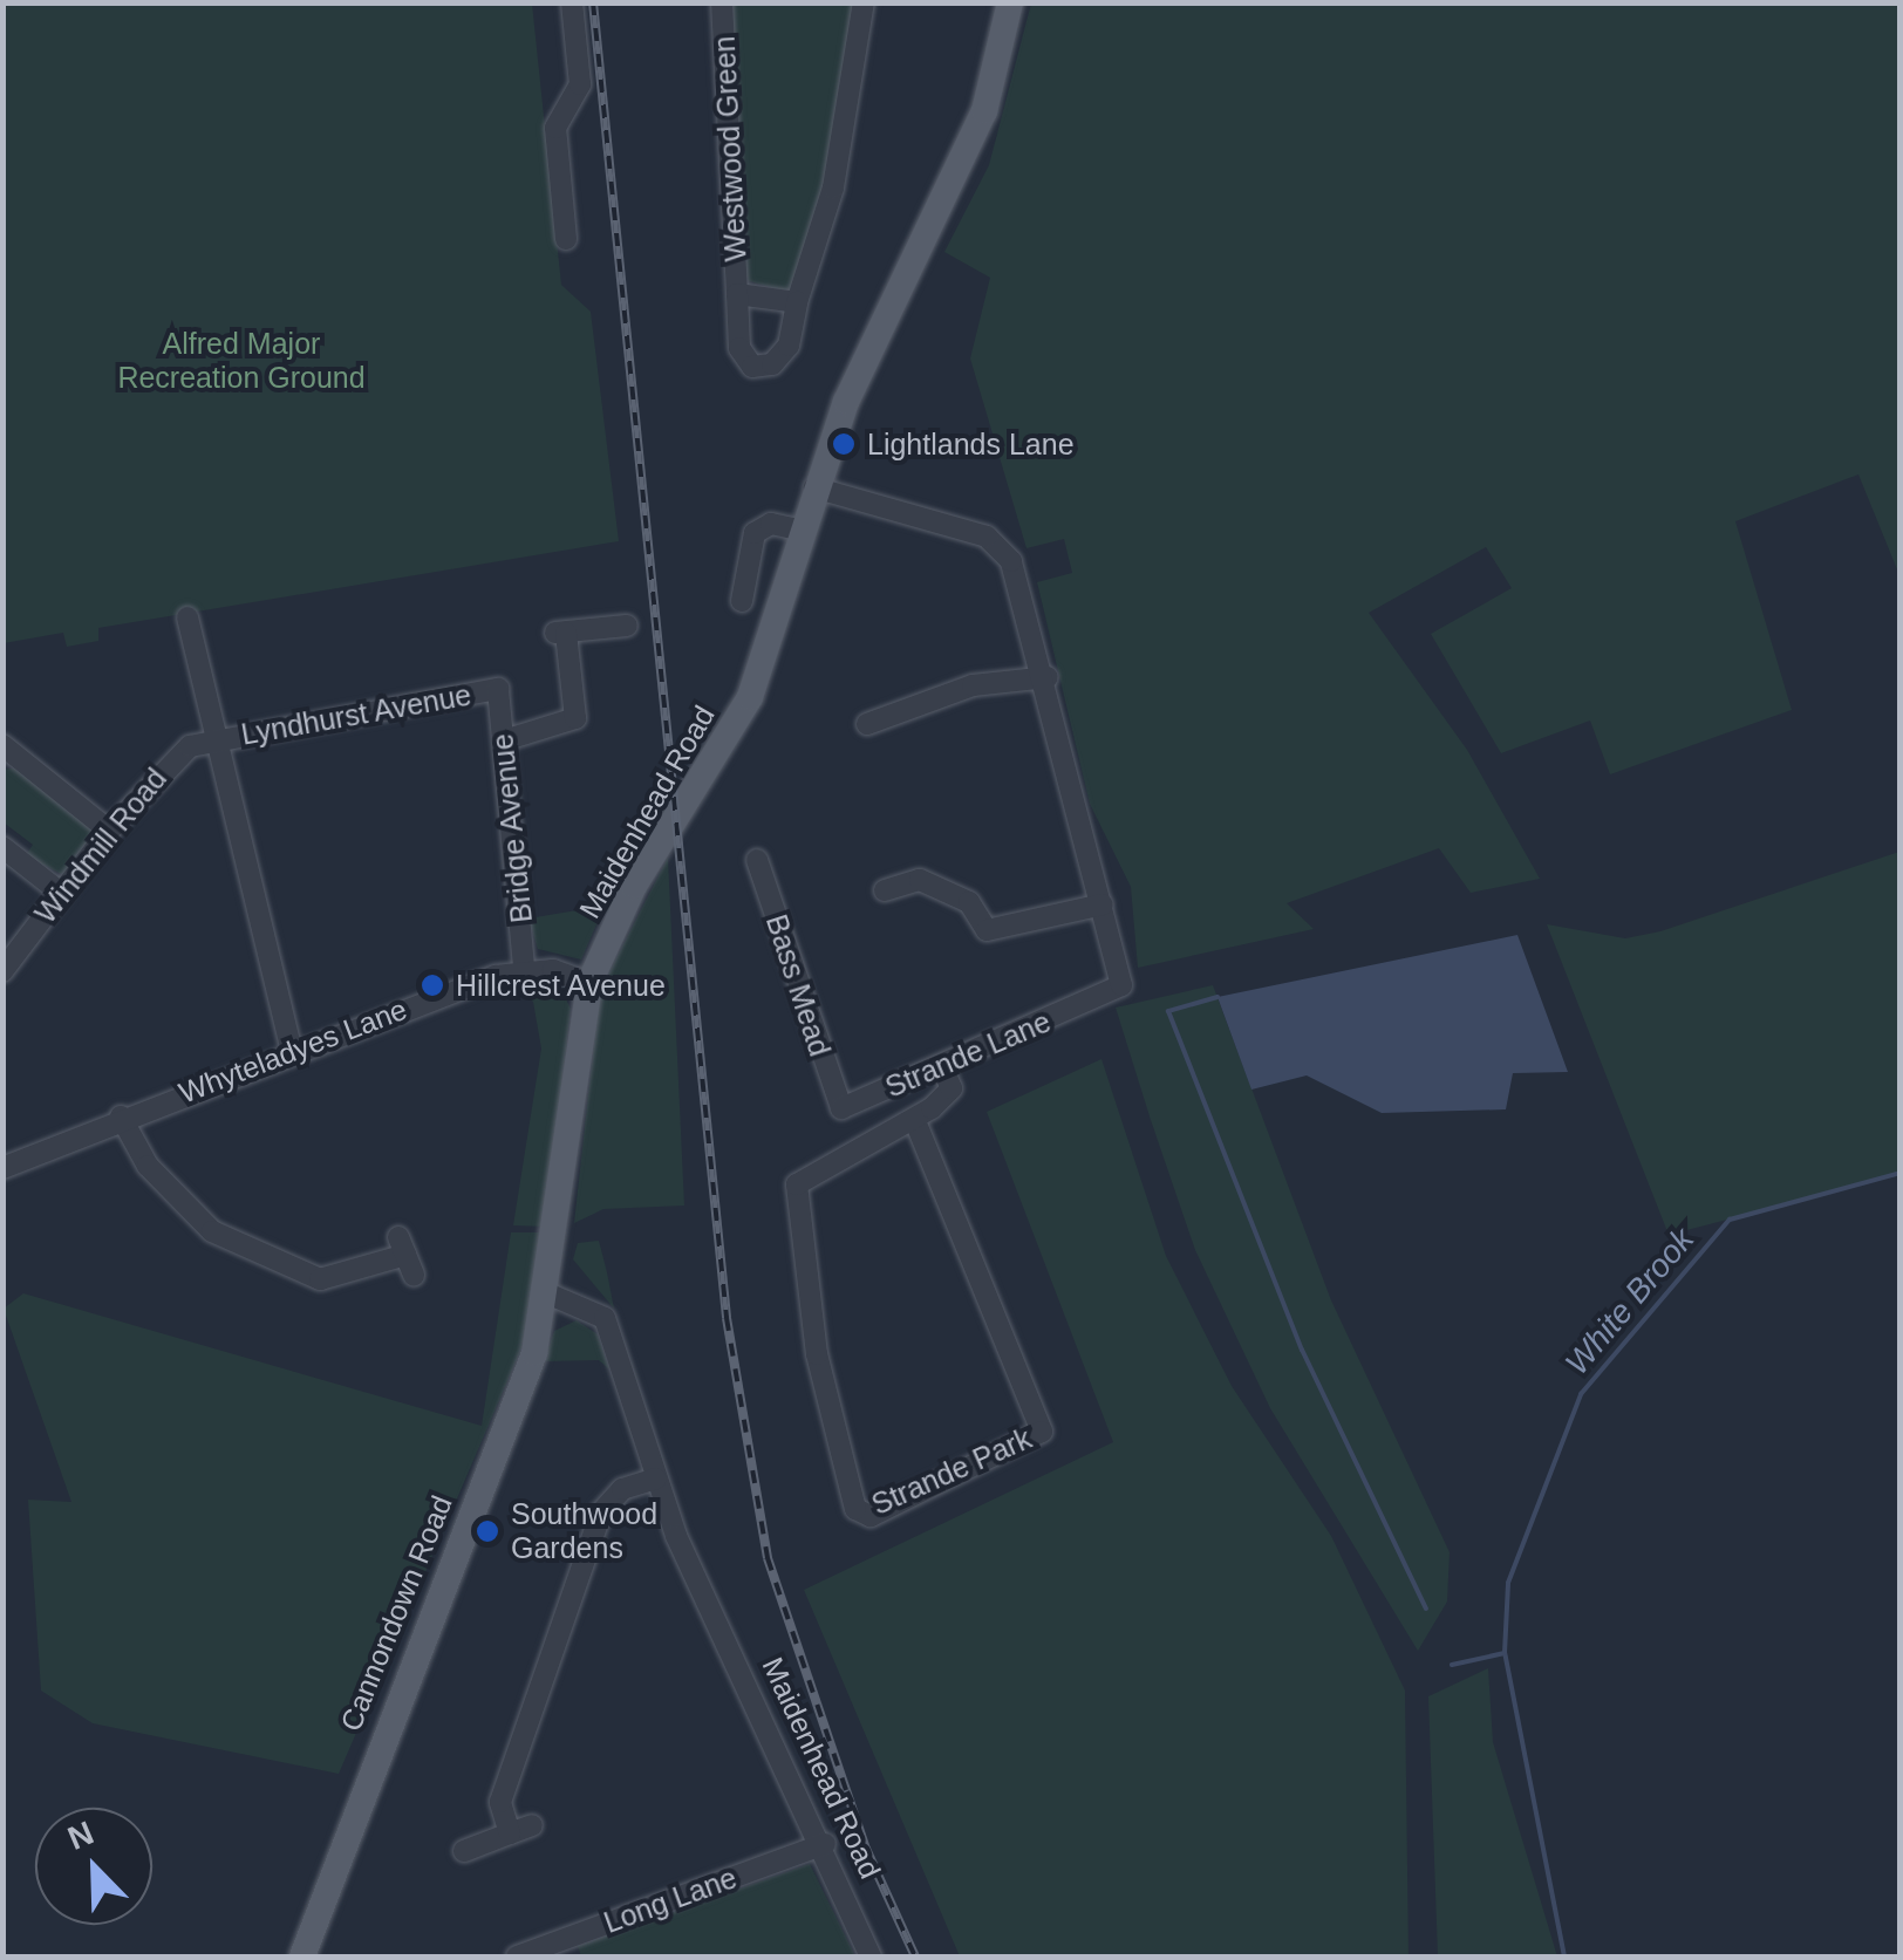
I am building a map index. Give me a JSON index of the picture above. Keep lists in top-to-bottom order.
{
  "streets": {
    "main road": ["Maidenhead Road", "Cannondown Road"],
    "street": [
      "Westwood Green",
      "Lyndhurst Avenue",
      "Bridge Avenue",
      "Windmill Road",
      "Bass Mead",
      "Whyteladyes Lane",
      "Strande Lane",
      "Strande Park",
      "Long Lane"
    ]
  },
  "crossings": [
    ["Lyndhurst Avenue", "Bridge Avenue"],
    ["Lyndhurst Avenue", "Windmill Road"],
    ["Maidenhead Road", "Cannondown Road"],
    ["Maidenhead Road", "Long Lane"],
    ["Bridge Avenue", "Whyteladyes Lane"],
    ["Bass Mead", "Strande Lane"],
    ["Strande Lane", "Strande Park"]
  ],
  "water": ["White Brook"],
  "parks": ["Alfred Major Recreation Ground"],
  "places": ["Lightlands Lane", "Hillcrest Avenue", "Southwood Gardens"],
  "north": "top left"
}
